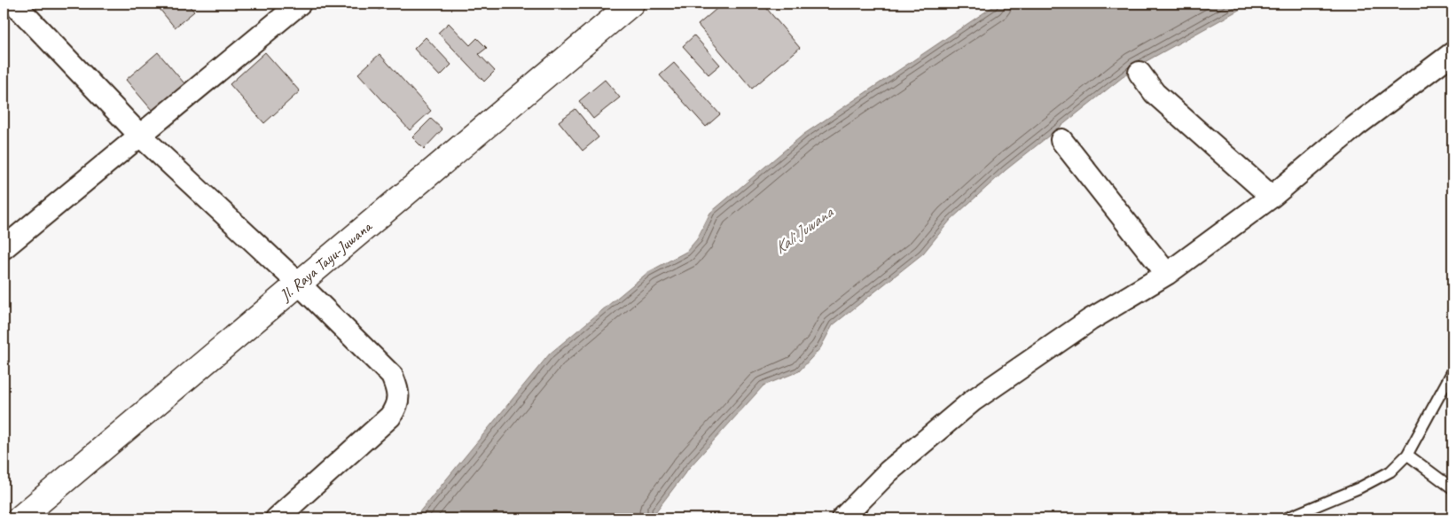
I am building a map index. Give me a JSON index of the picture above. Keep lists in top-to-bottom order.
{
  "streets": {
    "main road": ["Jl. Raya Tayu-Juwana"]
  },
  "water": ["Kali Juwana"]
}
